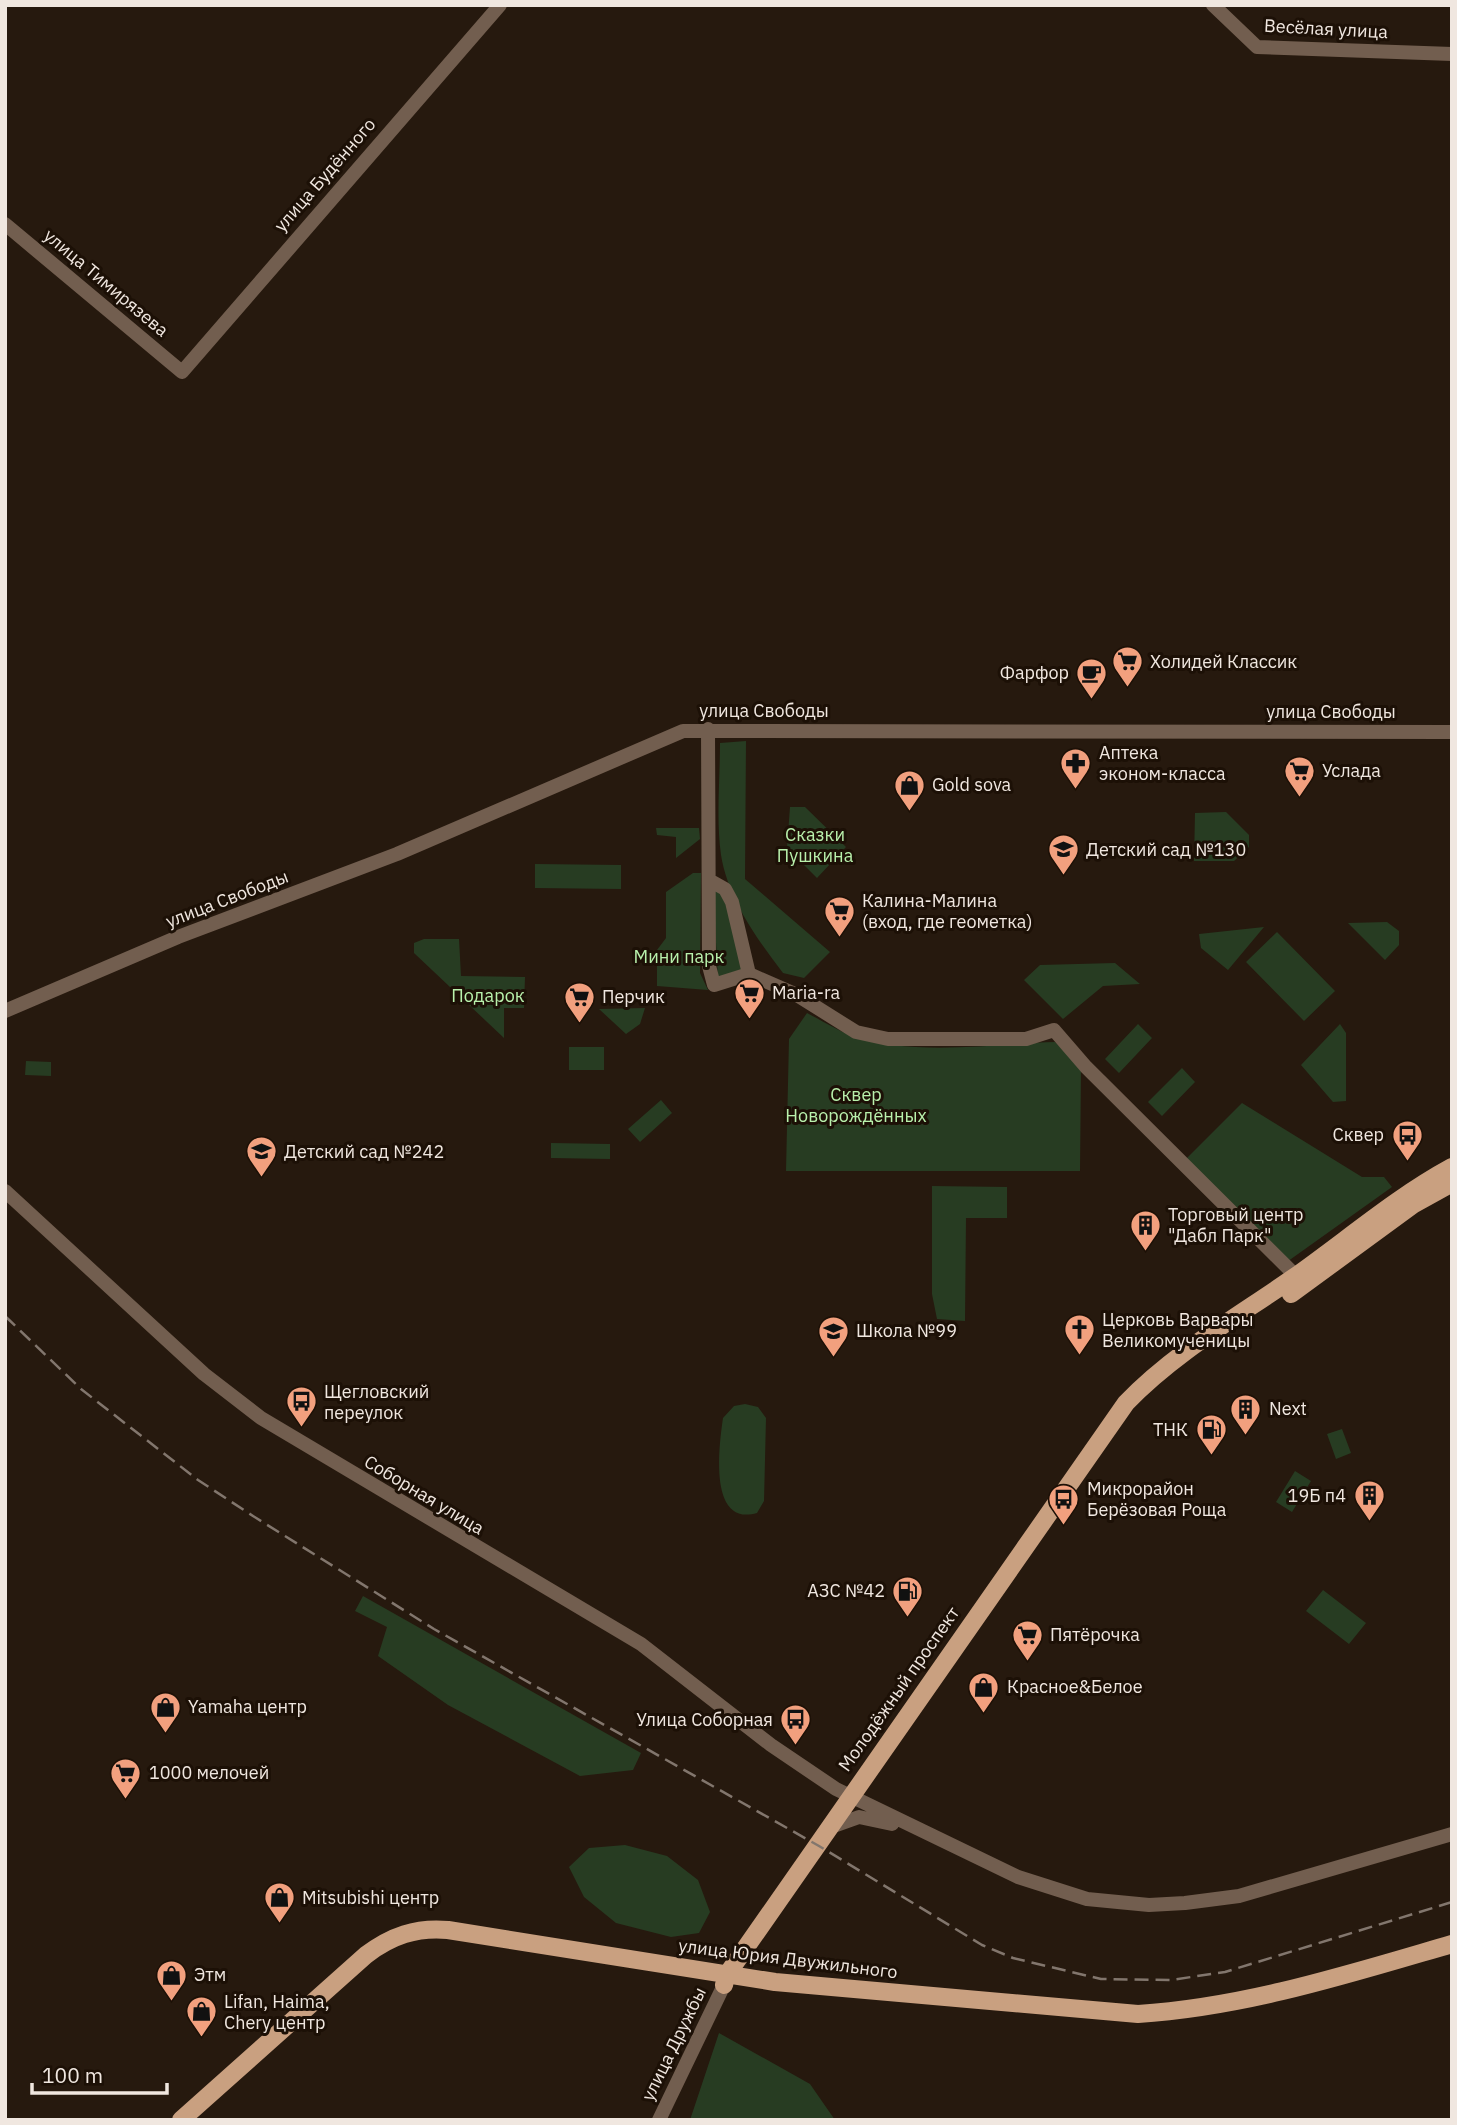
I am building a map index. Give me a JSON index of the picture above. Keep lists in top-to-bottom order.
{
  "streets": {
    "main road": ["Молодёжный проспект", "улица Юрия Двужильного"],
    "street": [
      "Весёлая улица",
      "улица Будённого",
      "улица Тимирязева",
      "улица Свободы",
      "Соборная улица",
      "улица Дружбы"
    ]
  },
  "crossings": [
    ["улица Будённого", "улица Тимирязева"],
    ["Соборная улица", "Молодёжный проспект"],
    ["Молодёжный проспект", "улица Юрия Двужильного"],
    ["Молодёжный проспект", "улица Дружбы"],
    ["улица Юрия Двужильного", "улица Дружбы"]
  ],
  "parks": [
    "Сказки Пушкина",
    "Мини парк",
    "Подарок",
    "Сквер Новорождённых"
  ],
  "places": {
    "supermarket": [
      "Холидей Классик",
      "Услада",
      "Калина-Малина (вход, где геометка)",
      "Maria-ra",
      "Перчик",
      "Пятёрочка",
      "1000 мелочей"
    ],
    "cafe": ["Фарфор"],
    "pharmacy": ["Аптека эконом-класса"],
    "shop": [
      "Gold sova",
      "Красное&Белое",
      "Yamaha центр",
      "Mitsubishi центр",
      "Этм",
      "Lifan, Haima, Chery центр"
    ],
    "school or university": ["Детский сад №130", "Детский сад №242", "Школа №99"],
    "bus stop": [
      "Сквер",
      "Щегловский переулок",
      "Микрорайон Берёзовая Роща",
      "Улица Соборная"
    ],
    "building": ["Торговый центр \"Дабл Парк\"", "Next", "19Б п4"],
    "church": ["Церковь Варвары Великомученицы"],
    "fuel station": ["ТНК", "АЗС №42"]
  },
  "scale_bar": "100 m"
}
